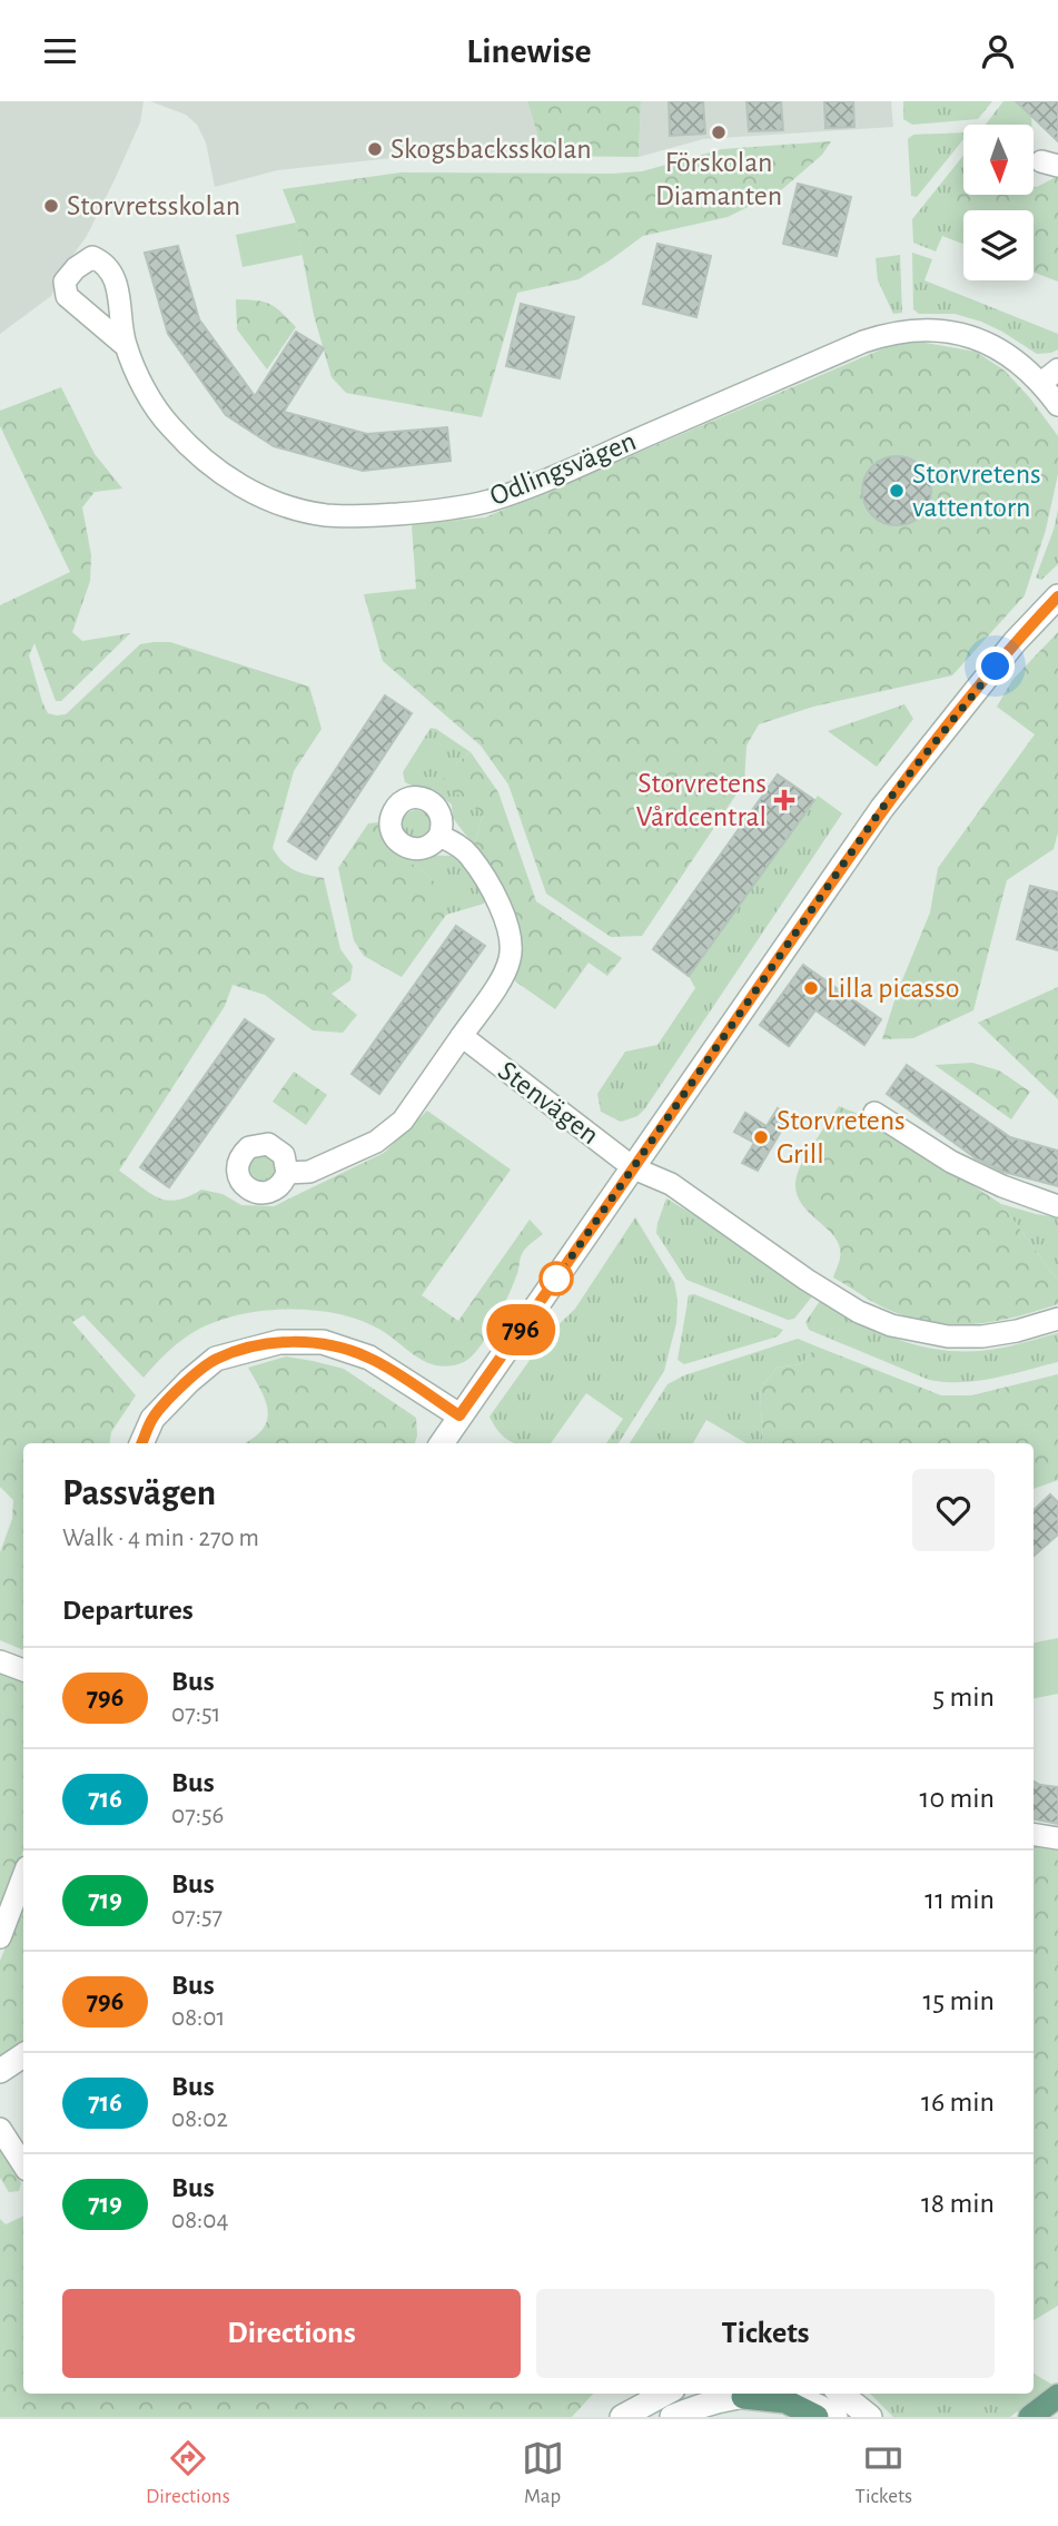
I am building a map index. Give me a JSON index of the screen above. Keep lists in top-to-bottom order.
{
  "streets": {
    "street": ["Odlingsvägen", "Stenvägen"]
  },
  "places": {
    "other": [
      "Förskolan Diamanten",
      "Skogsbacksskolan",
      "Storvretsskolan",
      "Storvretens vattentorn",
      "Lilla picasso",
      "Storvretens Grill"
    ],
    "health": ["Storvretens Vårdcentral"]
  },
  "lines": ["bus line 796"],
  "north": "bottom",
  "page": {
    "header": "Linewise",
    "on_map": "796",
    "heading": [
      ["Passvägen", "Walk · 4 min · 270 m"],
      "Departures"
    ],
    "list": [
      {
        "mark": "796",
        "name": "Bus",
        "note": "07:51",
        "value": "5 min"
      },
      {
        "mark": "716",
        "name": "Bus",
        "note": "07:56",
        "value": "10 min"
      },
      {
        "mark": "719",
        "name": "Bus",
        "note": "07:57",
        "value": "11 min"
      },
      {
        "mark": "796",
        "name": "Bus",
        "note": "08:01",
        "value": "15 min"
      },
      {
        "mark": "716",
        "name": "Bus",
        "note": "08:02",
        "value": "16 min"
      },
      {
        "mark": "719",
        "name": "Bus",
        "note": "08:04",
        "value": "18 min"
      }
    ],
    "buttons": ["Directions", "Tickets"],
    "tabs": ["Directions", "Map", "Tickets"]
  }
}
